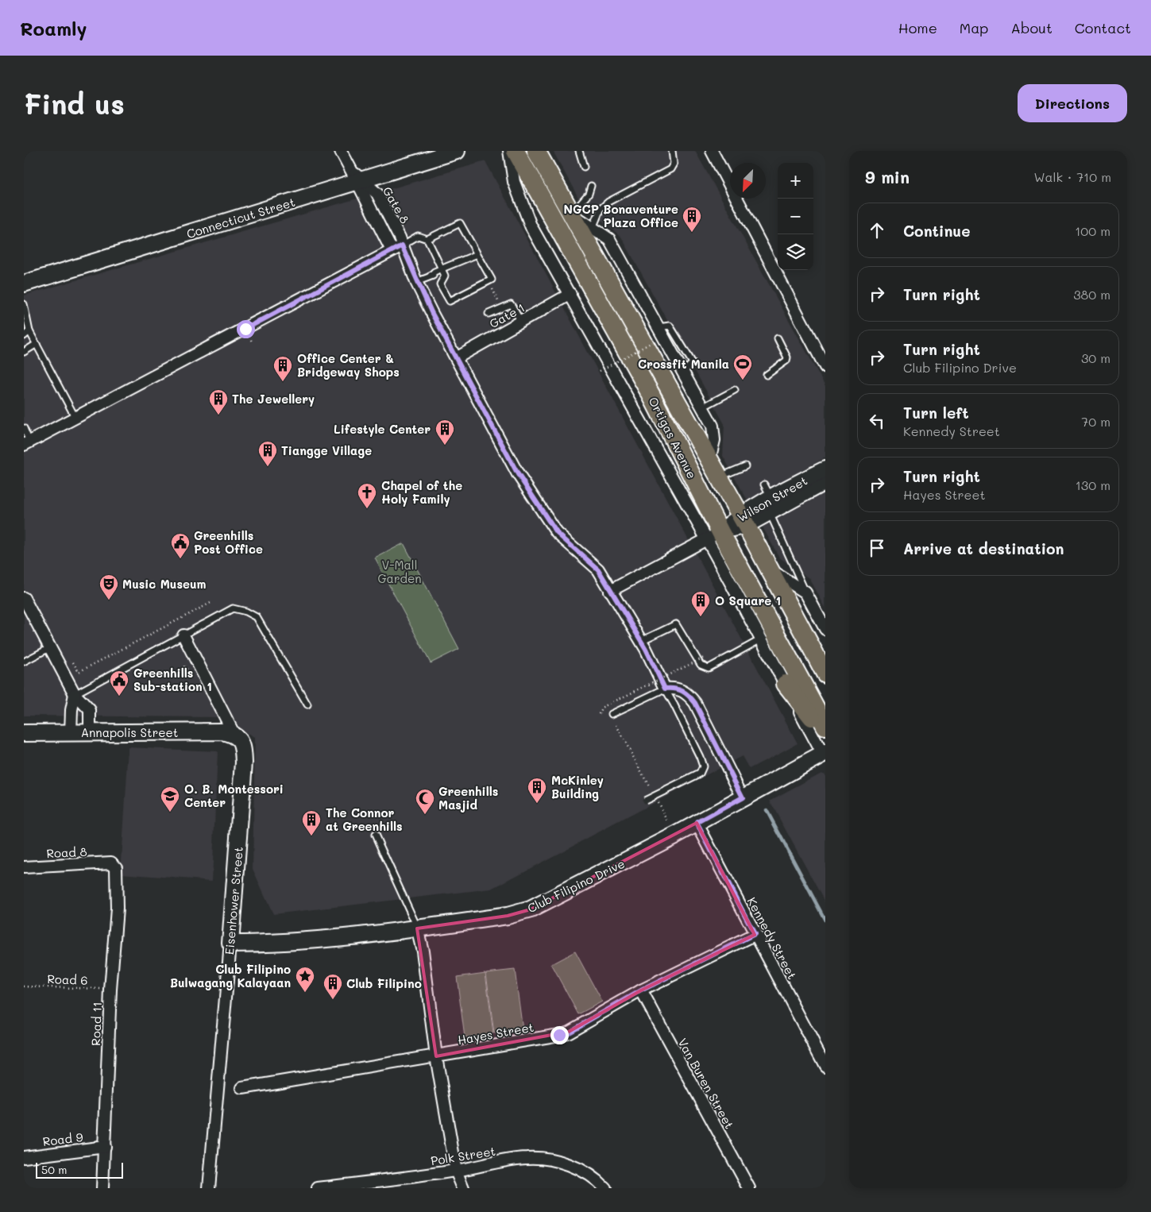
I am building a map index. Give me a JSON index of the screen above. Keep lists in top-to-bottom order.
{
  "streets": {
    "main road": ["Ortigas Avenue"],
    "street": [
      "Gate 8",
      "Connecticut Street",
      "Gate 1",
      "Wilson Street",
      "Annapolis Street",
      "Road 8",
      "Club Filipino Drive",
      "Eisenhower Street",
      "Kennedy Street",
      "Road 11",
      "Hayes Street",
      "Van Buren Street",
      "Road 9",
      "Polk Street"
    ],
    "path": ["Road 6"]
  },
  "crossings": [
    ["Gate 8", "Connecticut Street"],
    ["Gate 8", "Gate 1"],
    ["Ortigas Avenue", "Wilson Street"],
    ["Annapolis Street", "Eisenhower Street"],
    ["Road 8", "Road 11"],
    ["Club Filipino Drive", "Eisenhower Street"],
    ["Club Filipino Drive", "Kennedy Street"],
    ["Kennedy Street", "Hayes Street"],
    ["Road 6", "Road 11"],
    ["Road 11", "Road 9"],
    ["Hayes Street", "Van Buren Street"]
  ],
  "parks": ["V-Mall Garden"],
  "places": {
    "building": [
      "NGCP Bonaventure Plaza Office",
      "Office Center & Bridgeway Shops",
      "The Jewellery",
      "Lifestyle Center",
      "Tiangge Village",
      "O Square 1",
      "McKinley Building",
      "The Connor at Greenhills",
      "Club Filipino"
    ],
    "sports": ["Crossfit Manila"],
    "church": ["Chapel of the Holy Family"],
    "public building": ["Greenhills Post Office", "Greenhills Sub-station 1"],
    "theatre": ["Music Museum"],
    "school or university": ["O. B. Montessori Center"],
    "mosque": ["Greenhills Masjid"],
    "place": ["Club Filipino Bulwagang Kalayaan"]
  },
  "scale_bar": "50 m",
  "north": "bottom left",
  "page": {
    "header": "Roamly",
    "nav": [
      "Home",
      "Map",
      "About",
      "Contact"
    ],
    "buttons": "Directions",
    "title": "Find us",
    "heading": ["9 min", "Walk · 710 m"],
    "map_buttons": ["+", "−"],
    "list": [
      ["Continue", "100 m"],
      ["Turn right", "380 m"],
      ["Turn right", "Club Filipino Drive", "30 m"],
      ["Turn left", "Kennedy Street", "70 m"],
      ["Turn right", "Hayes Street", "130 m"],
      "Arrive at destination"
    ],
    "scale": "50 m"
  }
}
